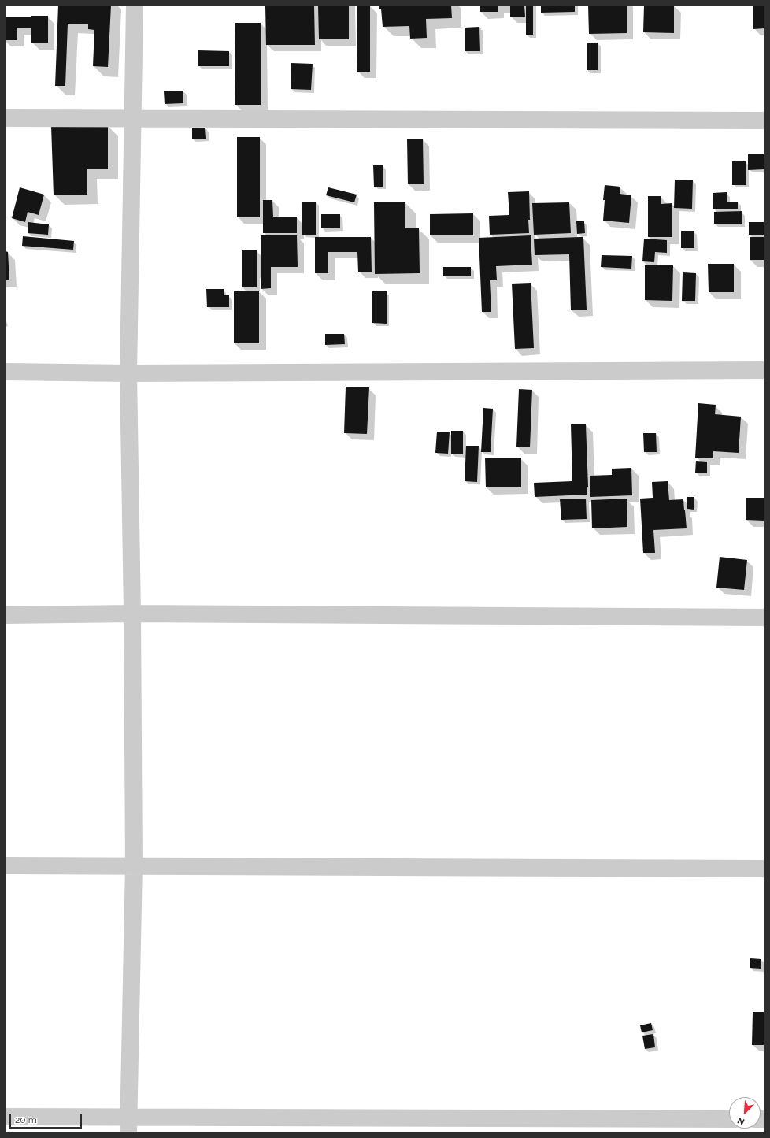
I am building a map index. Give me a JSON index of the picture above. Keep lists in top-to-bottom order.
{
  "scale_bar": "20 m",
  "north": "bottom left"
}
